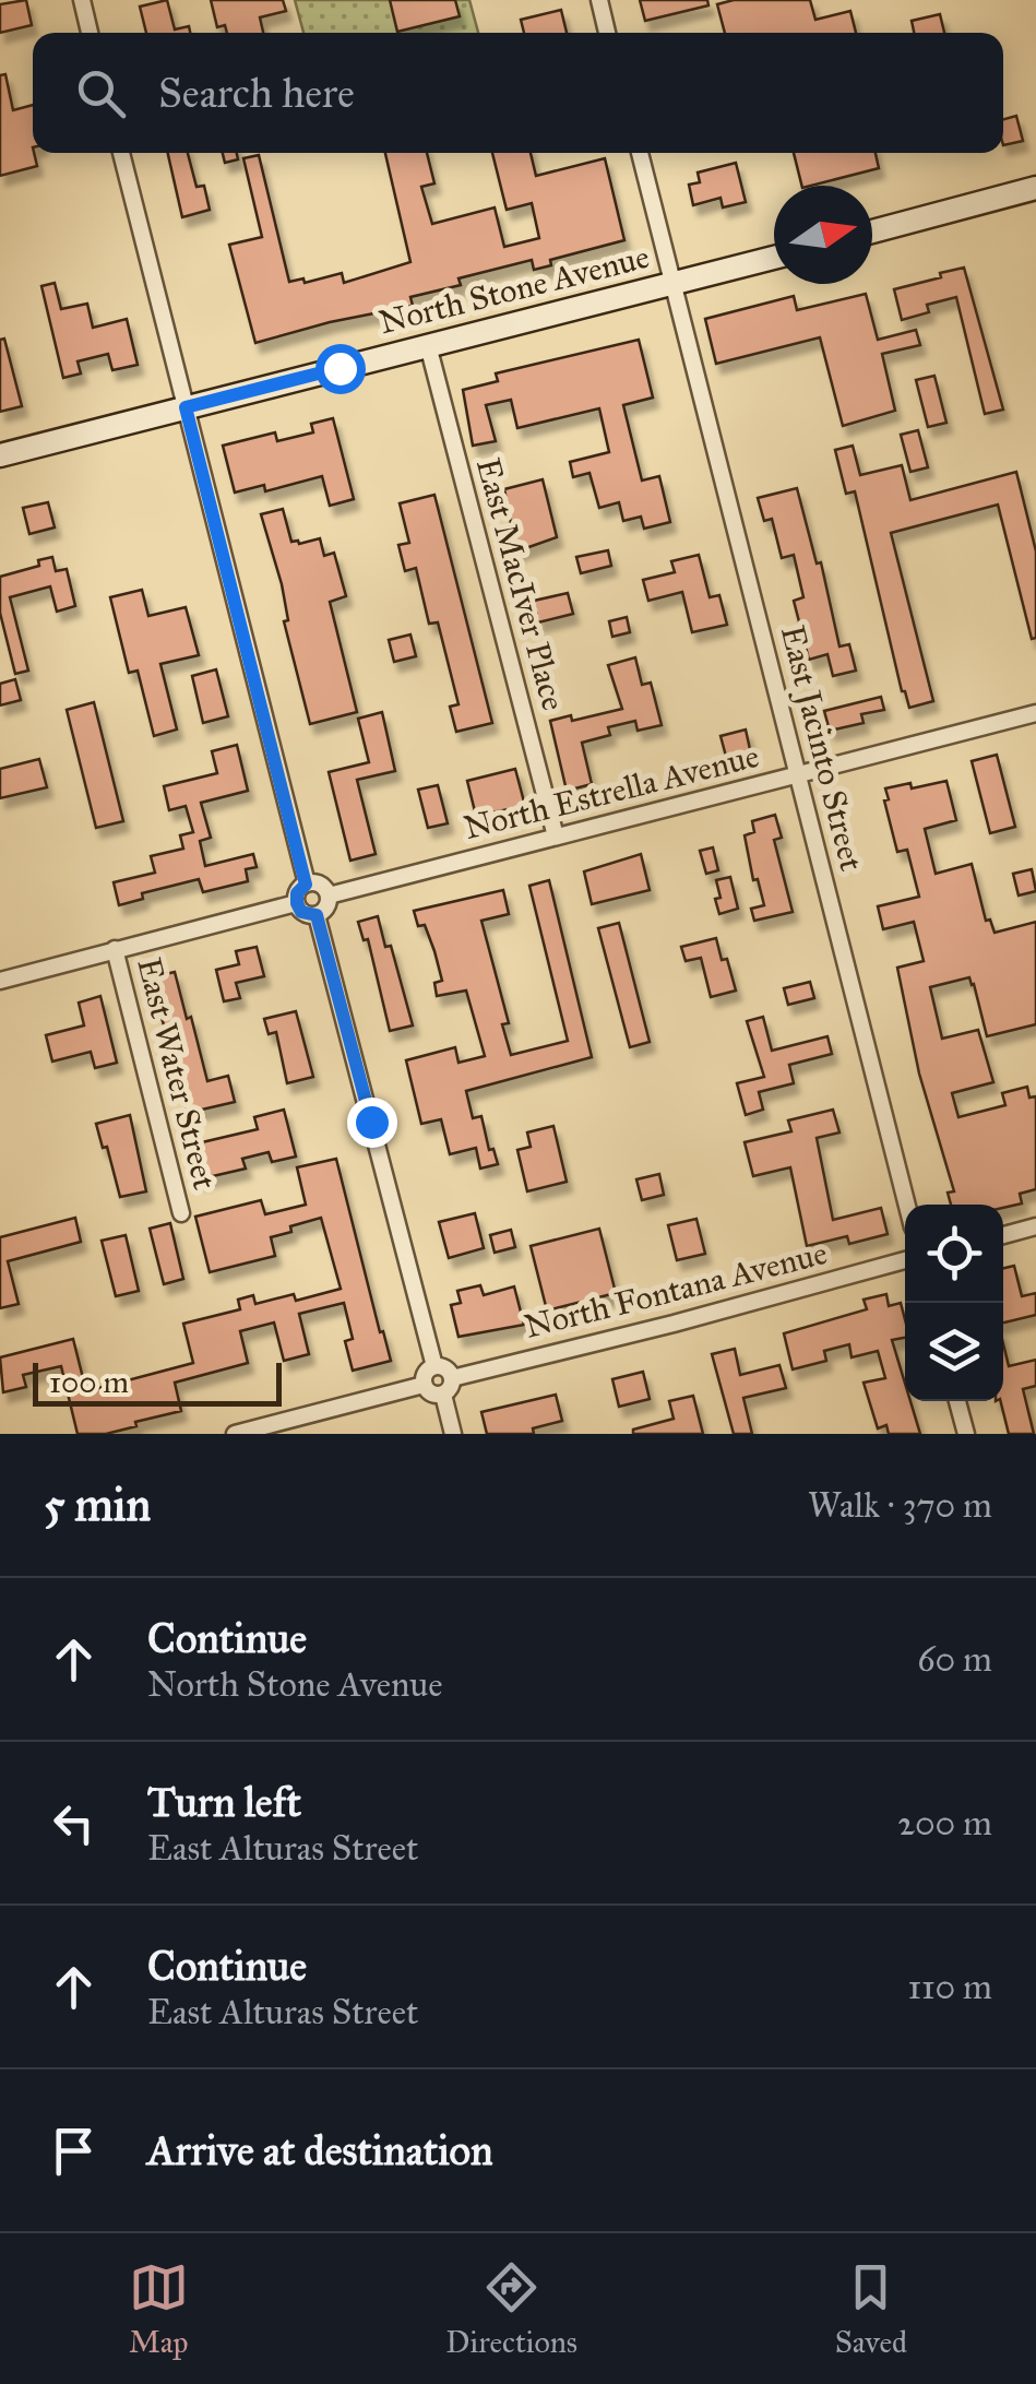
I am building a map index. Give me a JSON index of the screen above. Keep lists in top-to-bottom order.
{
  "streets": {
    "main road": ["North Stone Avenue"],
    "street": [
      "East MacIver Place",
      "East Jacinto Street",
      "North Estrella Avenue",
      "East Water Street",
      "North Fontana Avenue"
    ]
  },
  "crossings": [
    ["North Stone Avenue", "East MacIver Place"],
    ["North Stone Avenue", "East Jacinto Street"],
    ["East MacIver Place", "North Estrella Avenue"],
    ["East Jacinto Street", "North Estrella Avenue"]
  ],
  "scale_bar": "100 m",
  "north": "right",
  "page": {
    "search": "Search here",
    "scale": "100 m",
    "heading": ["5 min", "Walk · 370 m"],
    "list": [
      ["Continue", "North Stone Avenue", "60 m"],
      ["Turn left", "East Alturas Street", "200 m"],
      ["Continue", "East Alturas Street", "110 m"],
      "Arrive at destination"
    ],
    "nav": ["Map", "Directions", "Saved"]
  }
}
